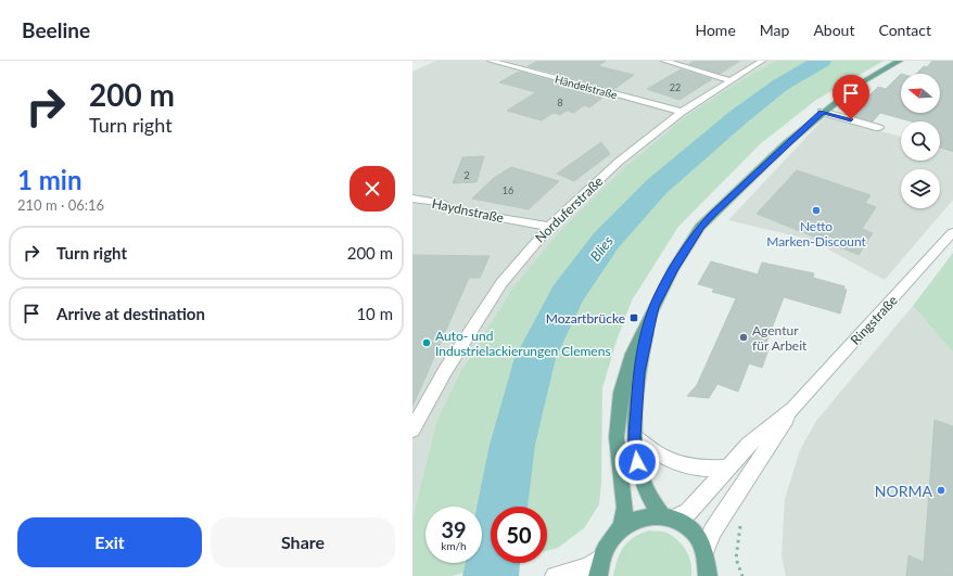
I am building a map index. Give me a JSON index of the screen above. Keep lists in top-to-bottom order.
{
  "streets": {
    "street": [
      "Händelstraße",
      "Norduferstraße",
      "Haydnstraße",
      "Ringstraße"
    ]
  },
  "crossings": [
    ["Händelstraße", "Norduferstraße"],
    ["Norduferstraße", "Haydnstraße"]
  ],
  "water": ["Blies"],
  "places": {
    "other": [
      "Netto Marken-Discount",
      "Agentur für Arbeit",
      "Auto- und Industrielackierungen Clemens",
      "NORMA"
    ],
    "transit": ["Mozartbrücke"]
  },
  "house_numbers": [
    "22",
    "8",
    "2",
    "16"
  ],
  "north": "left",
  "page": {
    "header": "Beeline",
    "nav": [
      "Home",
      "Map",
      "About",
      "Contact"
    ],
    "turn": ["200 m", "Turn right"],
    "heading": ["1 min", "210 m · 06:16"],
    "list": [
      {
        "name": "Turn right",
        "value": "200 m"
      },
      {
        "name": "Arrive at destination",
        "value": "10 m"
      }
    ],
    "speed": "39 km/h",
    "limit": "50",
    "buttons": ["Exit", "Share"]
  }
}
